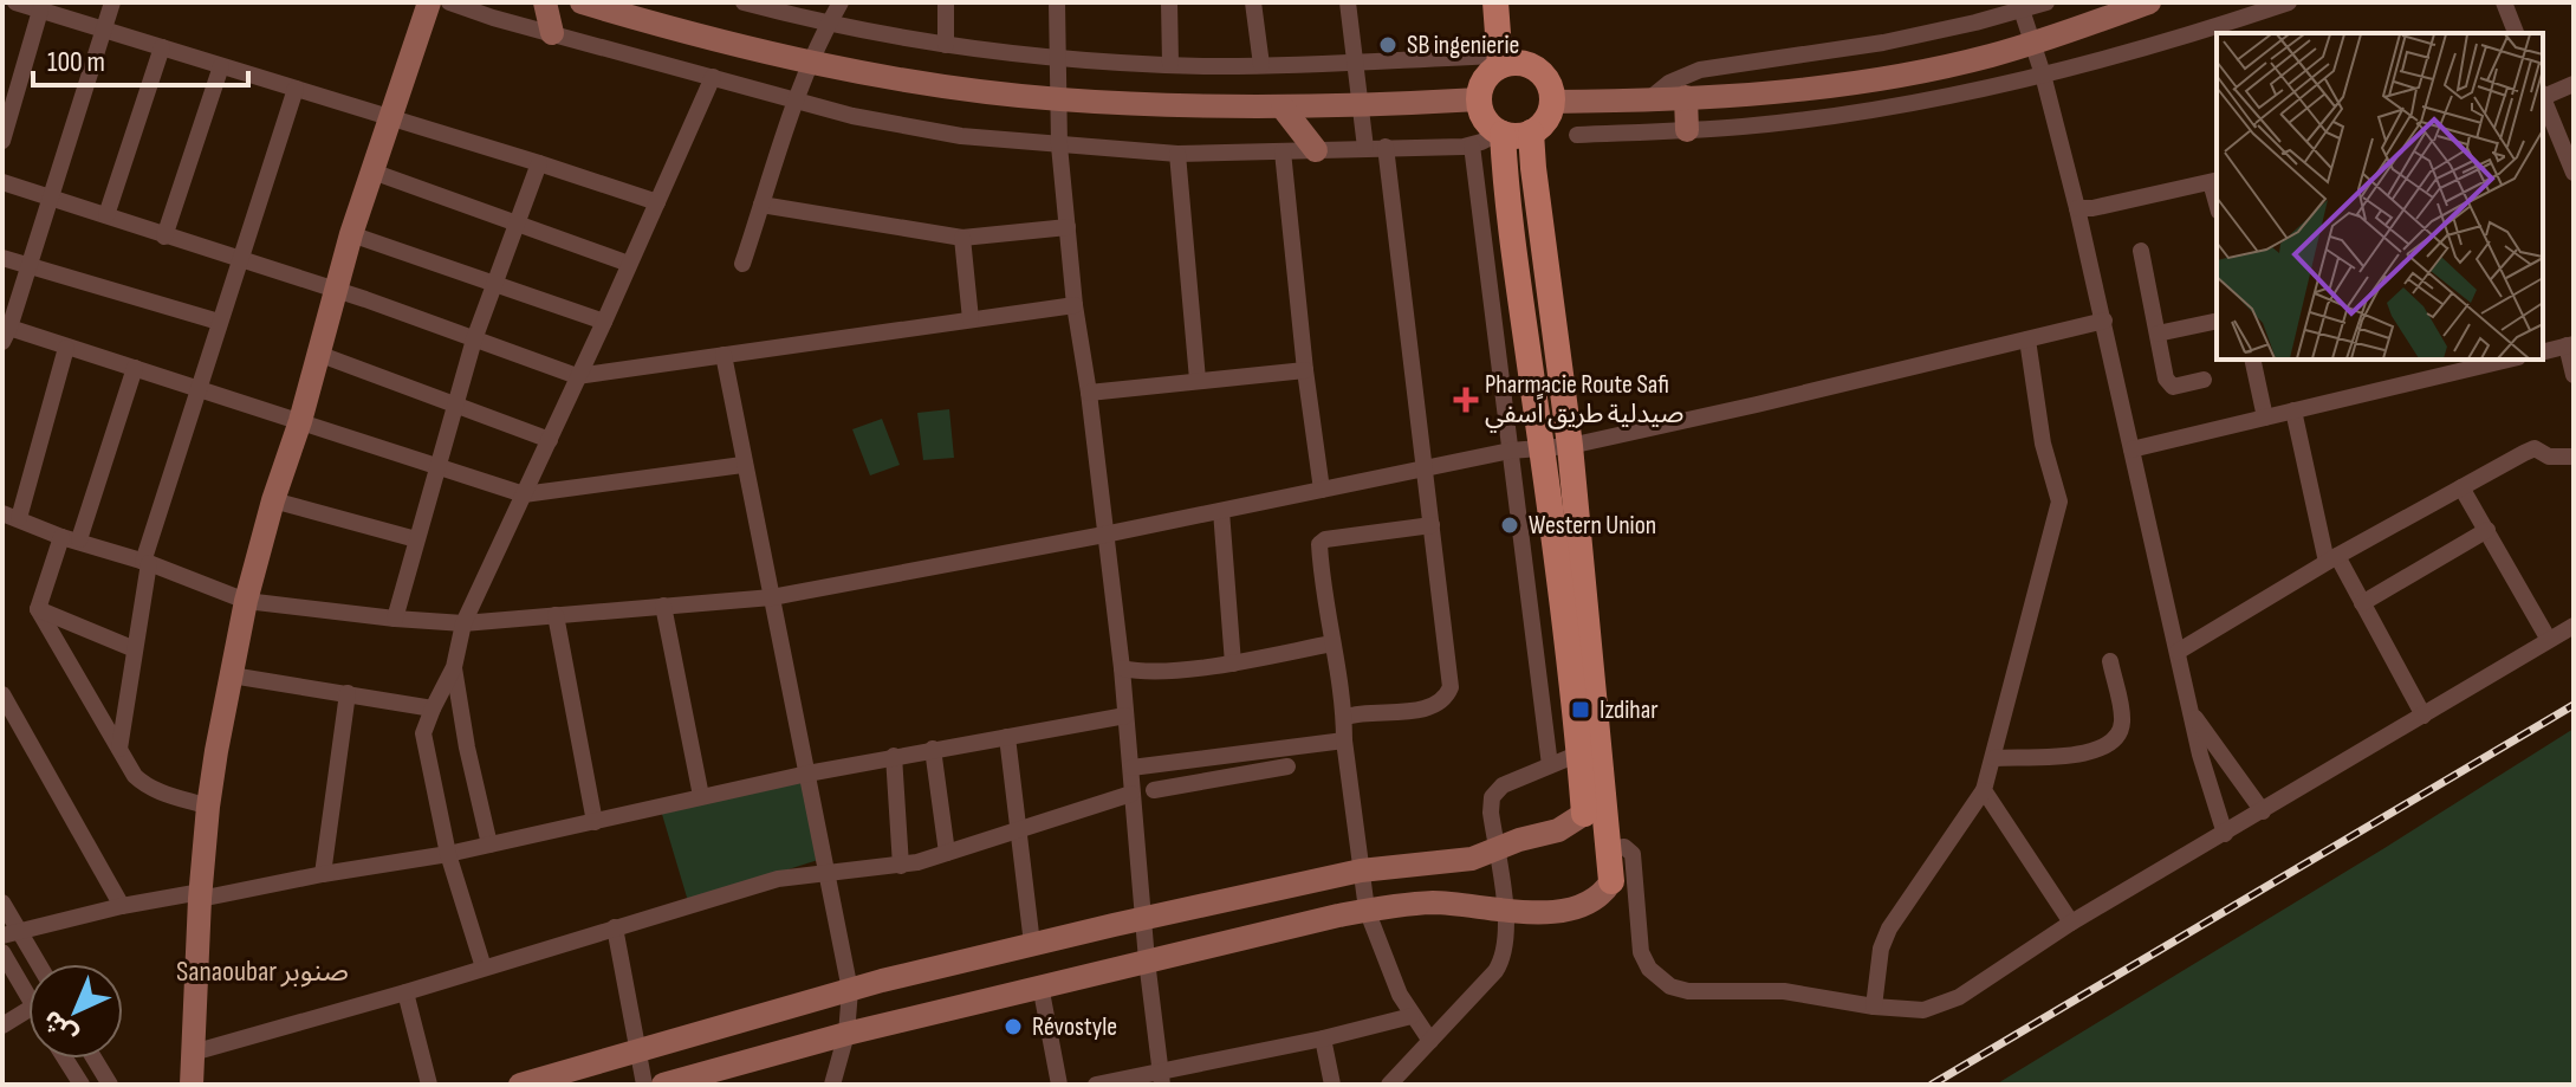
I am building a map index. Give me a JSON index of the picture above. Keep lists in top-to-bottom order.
{
  "districts": ["Sanaoubar صنوبر"],
  "places": {
    "other": ["SB ingenierie", "Western Union", "Révostyle"],
    "health": ["Pharmacie Route Safi صيدلية طريق اًسفي"],
    "transit": ["Izdihar"]
  },
  "scale_bar": "100 m",
  "north": "bottom left"
}
